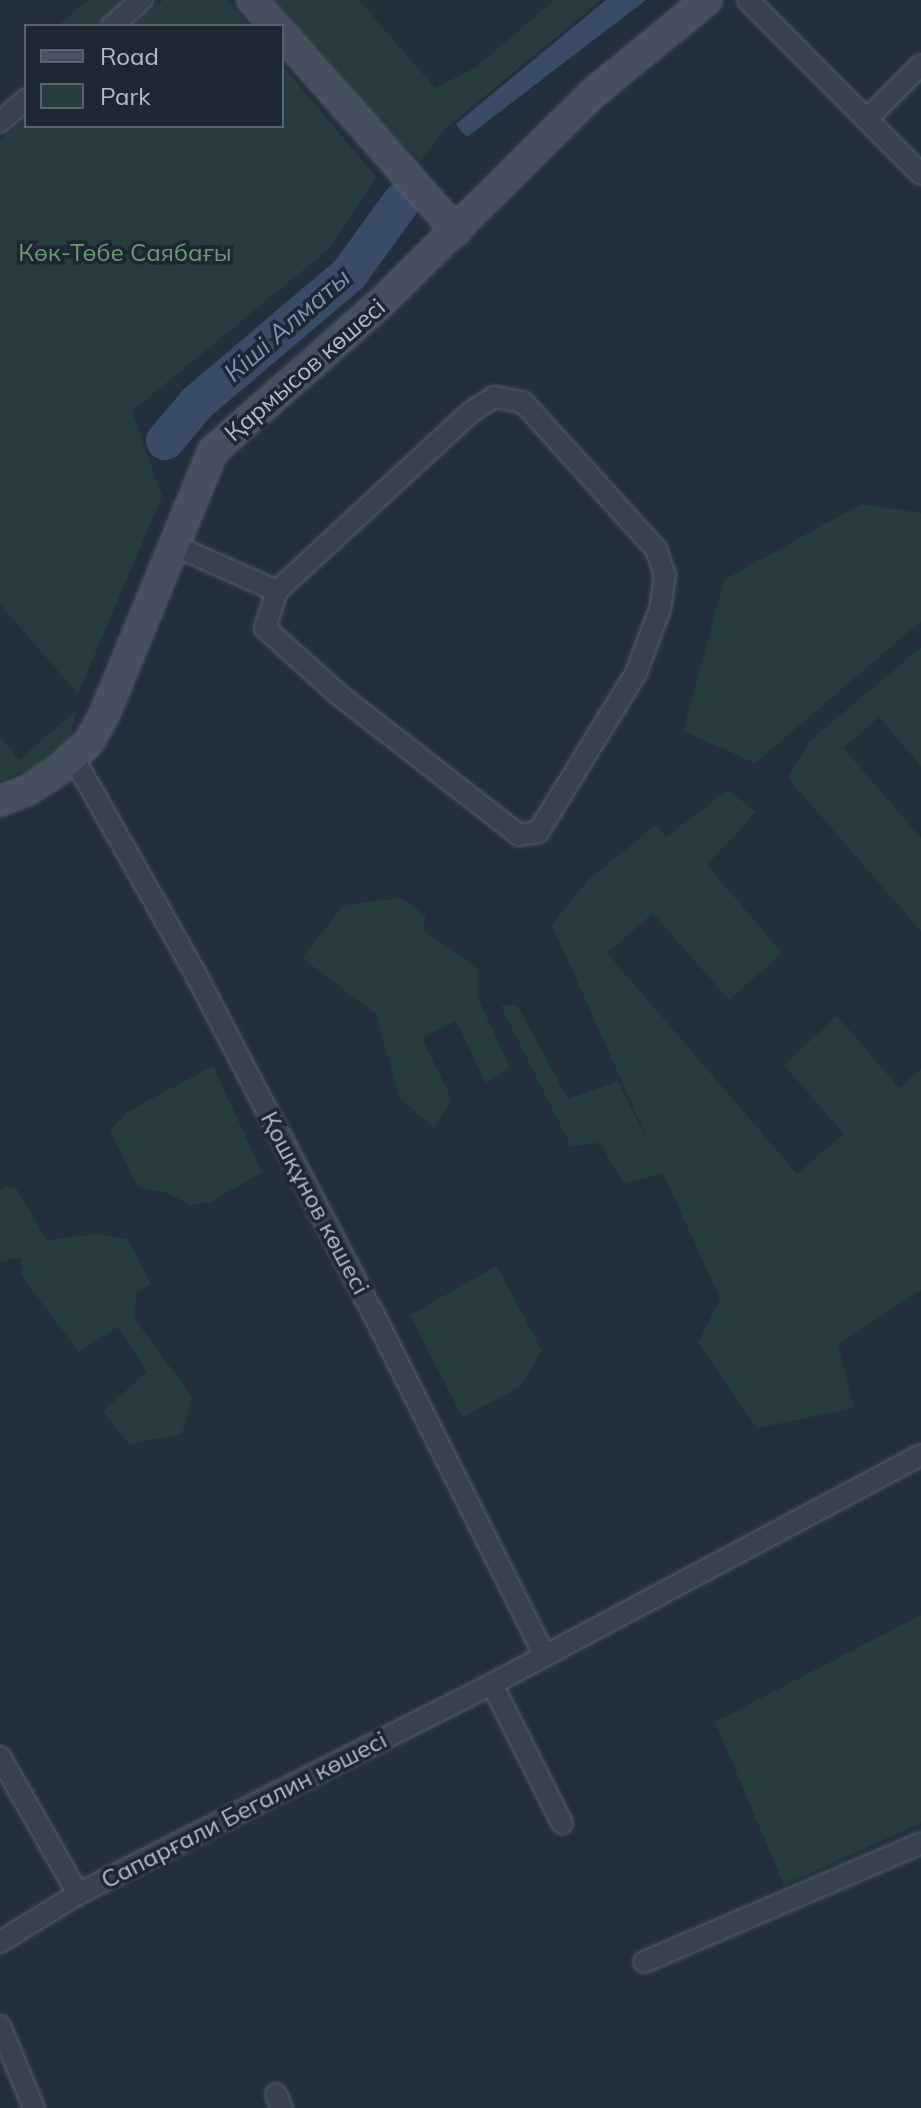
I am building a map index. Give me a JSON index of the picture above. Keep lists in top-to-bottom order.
{
  "streets": {
    "street": ["Қармысов көшесі", "Қошқұнов көшесі", "Сапарғали Бегалин көшесі"]
  },
  "crossings": [
    ["Қармысов көшесі", "Қошқұнов көшесі"],
    ["Қошқұнов көшесі", "Сапарғали Бегалин көшесі"]
  ],
  "water": ["Кіші Алматы"],
  "parks": ["Көк-Төбе Саябағы"],
  "legend": ["Road", "Park"]
}
